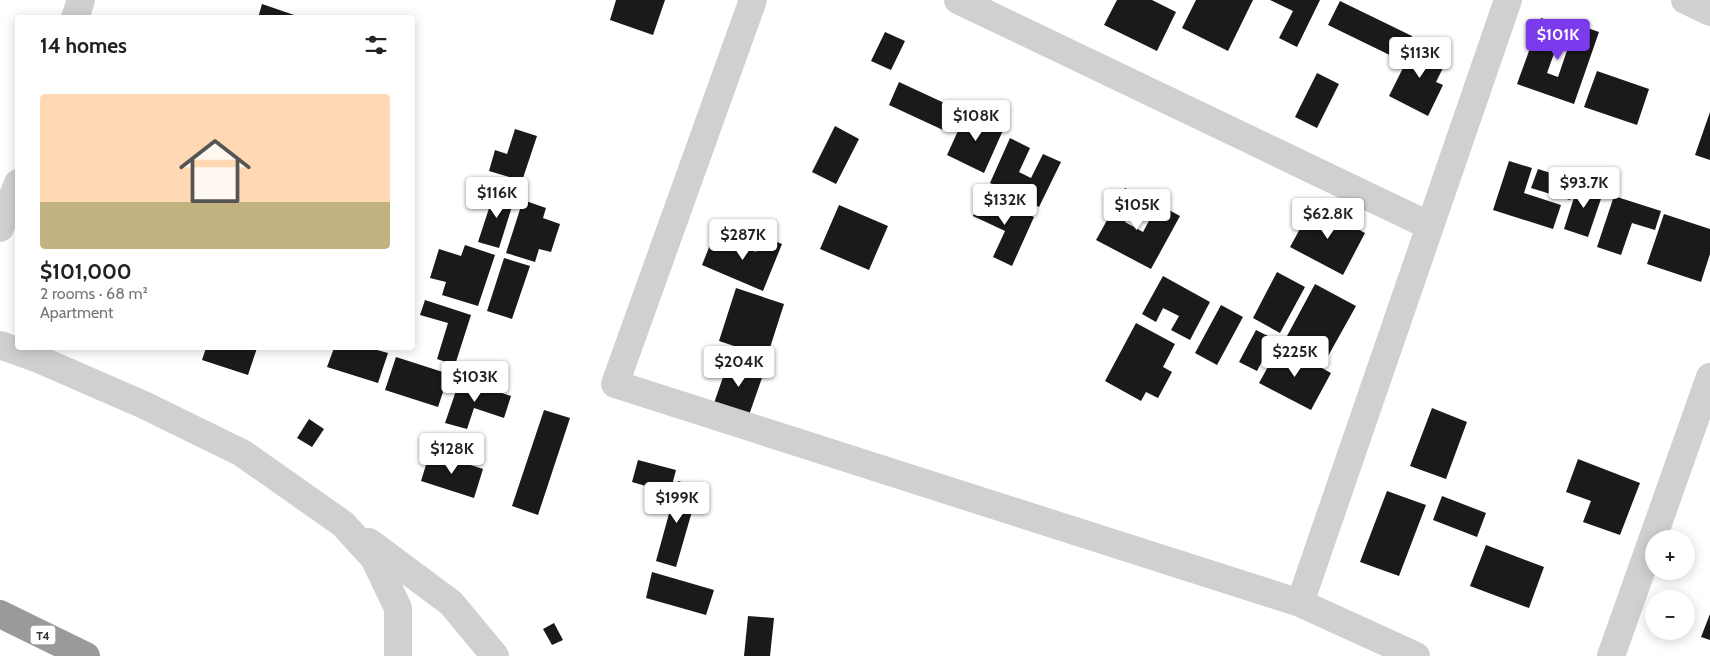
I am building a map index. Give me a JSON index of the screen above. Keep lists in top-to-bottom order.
{
  "streets": {
    "highway": ["T4"]
  },
  "page": {
    "heading": "14 homes",
    "price": [
      "$101K",
      "$113K",
      "$108K",
      "$93.7K",
      "$116K",
      "$132K",
      "$105K",
      "$62.8K",
      "$287K",
      "$225K",
      "$204K",
      "$103K",
      "$128K",
      "$199K"
    ],
    "list": [
      {
        "name": "$101,000",
        "note": "2 rooms · 68 m² · Apartment"
      }
    ],
    "map_buttons": ["+", "−"]
  }
}
